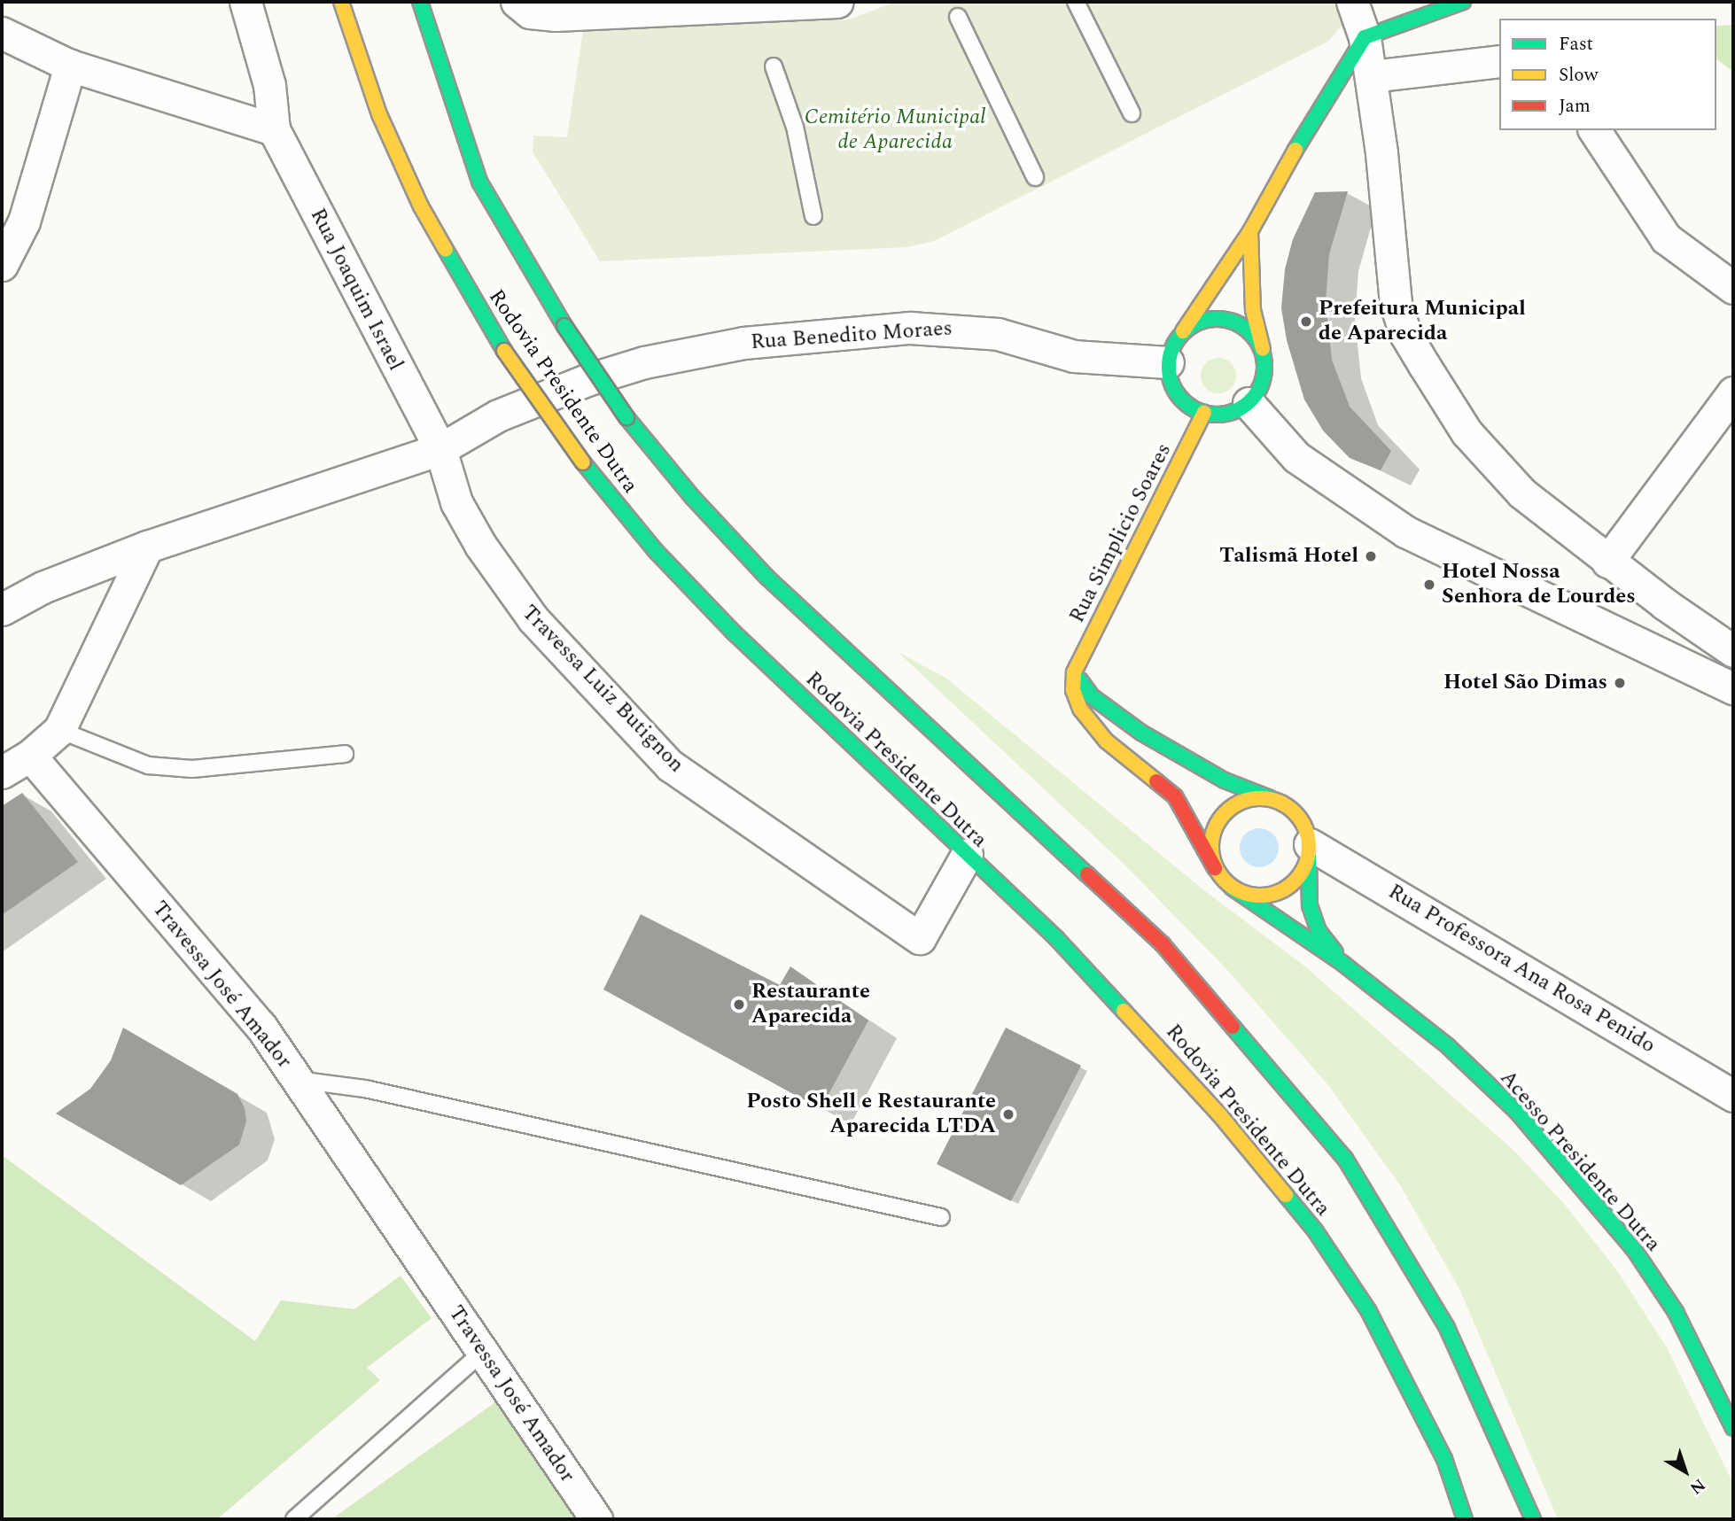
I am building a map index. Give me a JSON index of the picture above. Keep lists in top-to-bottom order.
{
  "streets": {
    "main road": ["Rodovia Presidente Dutra", "Rua Simplicio Soares", "Acesso Presidente Dutra"],
    "street": [
      "Rua Joaquim Israel",
      "Rua Benedito Moraes",
      "Travessa Luiz Butignon",
      "Rua Professora Ana Rosa Penido",
      "Travessa José Amador"
    ]
  },
  "crossings": [
    ["Rua Joaquim Israel", "Rua Benedito Moraes"],
    ["Rua Joaquim Israel", "Travessa Luiz Butignon"],
    ["Rua Benedito Moraes", "Rua Simplicio Soares"],
    ["Rua Benedito Moraes", "Travessa Luiz Butignon"],
    ["Rodovia Presidente Dutra", "Travessa Luiz Butignon"],
    ["Rua Professora Ana Rosa Penido", "Acesso Presidente Dutra"]
  ],
  "parks": ["Cemitério Municipal de Aparecida"],
  "places": [
    "Prefeitura Municipal de Aparecida",
    "Talismã Hotel",
    "Hotel Nossa Senhora de Lourdes",
    "Hotel São Dimas",
    "Restaurante Aparecida",
    "Posto Shell e Restaurante Aparecida LTDA"
  ],
  "legend": ["Fast", "Slow", "Jam"],
  "north": "bottom right"
}
